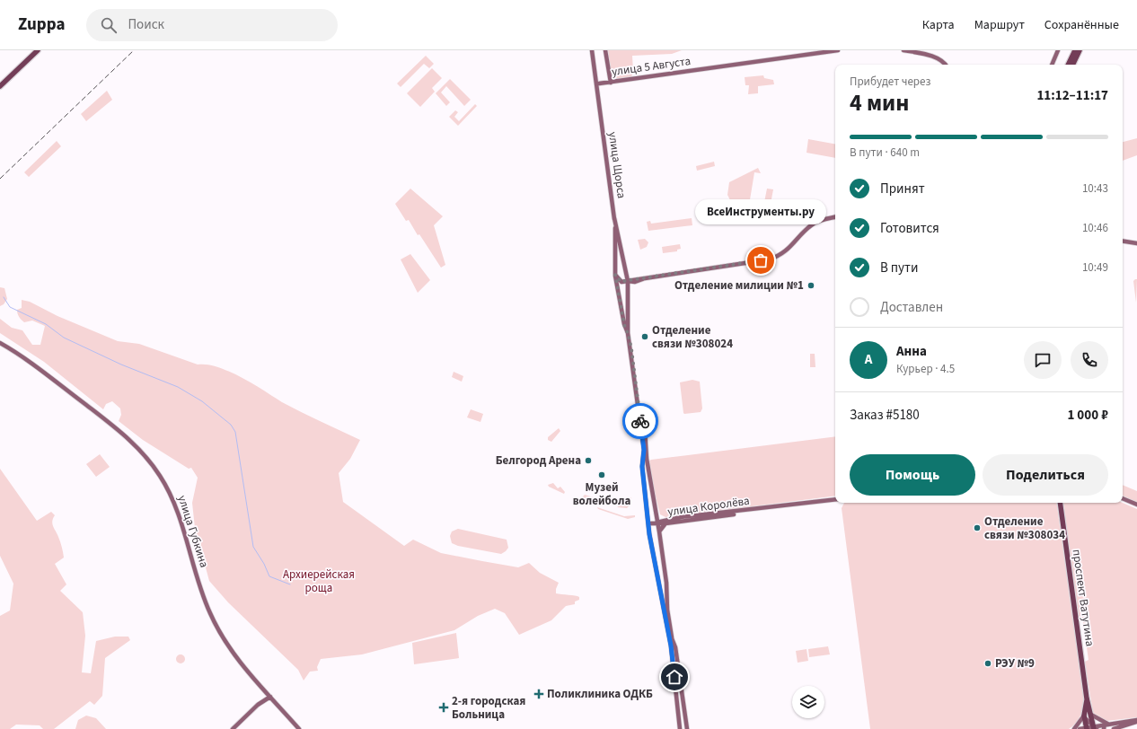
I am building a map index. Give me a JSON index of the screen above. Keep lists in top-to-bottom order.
{
  "streets": {
    "main road": [
      "улица 5 Августа",
      "улица Щорса",
      "улица Королёва",
      "улица Губкина",
      "проспект Ватутина"
    ]
  },
  "crossings": [
    ["улица 5 Августа", "улица Щорса"]
  ],
  "parks": ["Архиерейская роща"],
  "places": {
    "other": [
      "ВсеИнструменты.ру",
      "Отделение милиции №1",
      "Отделение связи №308024",
      "Белгород Арена",
      "Музей волейбола",
      "Отделение связи №308034",
      "РЭУ №9"
    ],
    "health": ["Поликлиника ОДКБ", "2-я городская Больница"]
  },
  "page": {
    "header": "Zuppa",
    "search": "Поиск",
    "nav": ["Карта", "Маршрут", "Сохранённые"],
    "heading": ["4 мин", "Прибудет через", "11:12–11:17"],
    "panel": [
      "Анна",
      "Курьер · 4.5",
      "Заказ #5180",
      "1 000 ₽"
    ],
    "bar": "В пути · 640 m",
    "list": [
      ["Принят", "10:43"],
      ["Готовится", "10:46"],
      ["В пути", "10:49"],
      "Доставлен"
    ],
    "bubble": "ВсеИнструменты.ру",
    "round": "А",
    "buttons": ["Помощь", "Поделиться"]
  }
}
